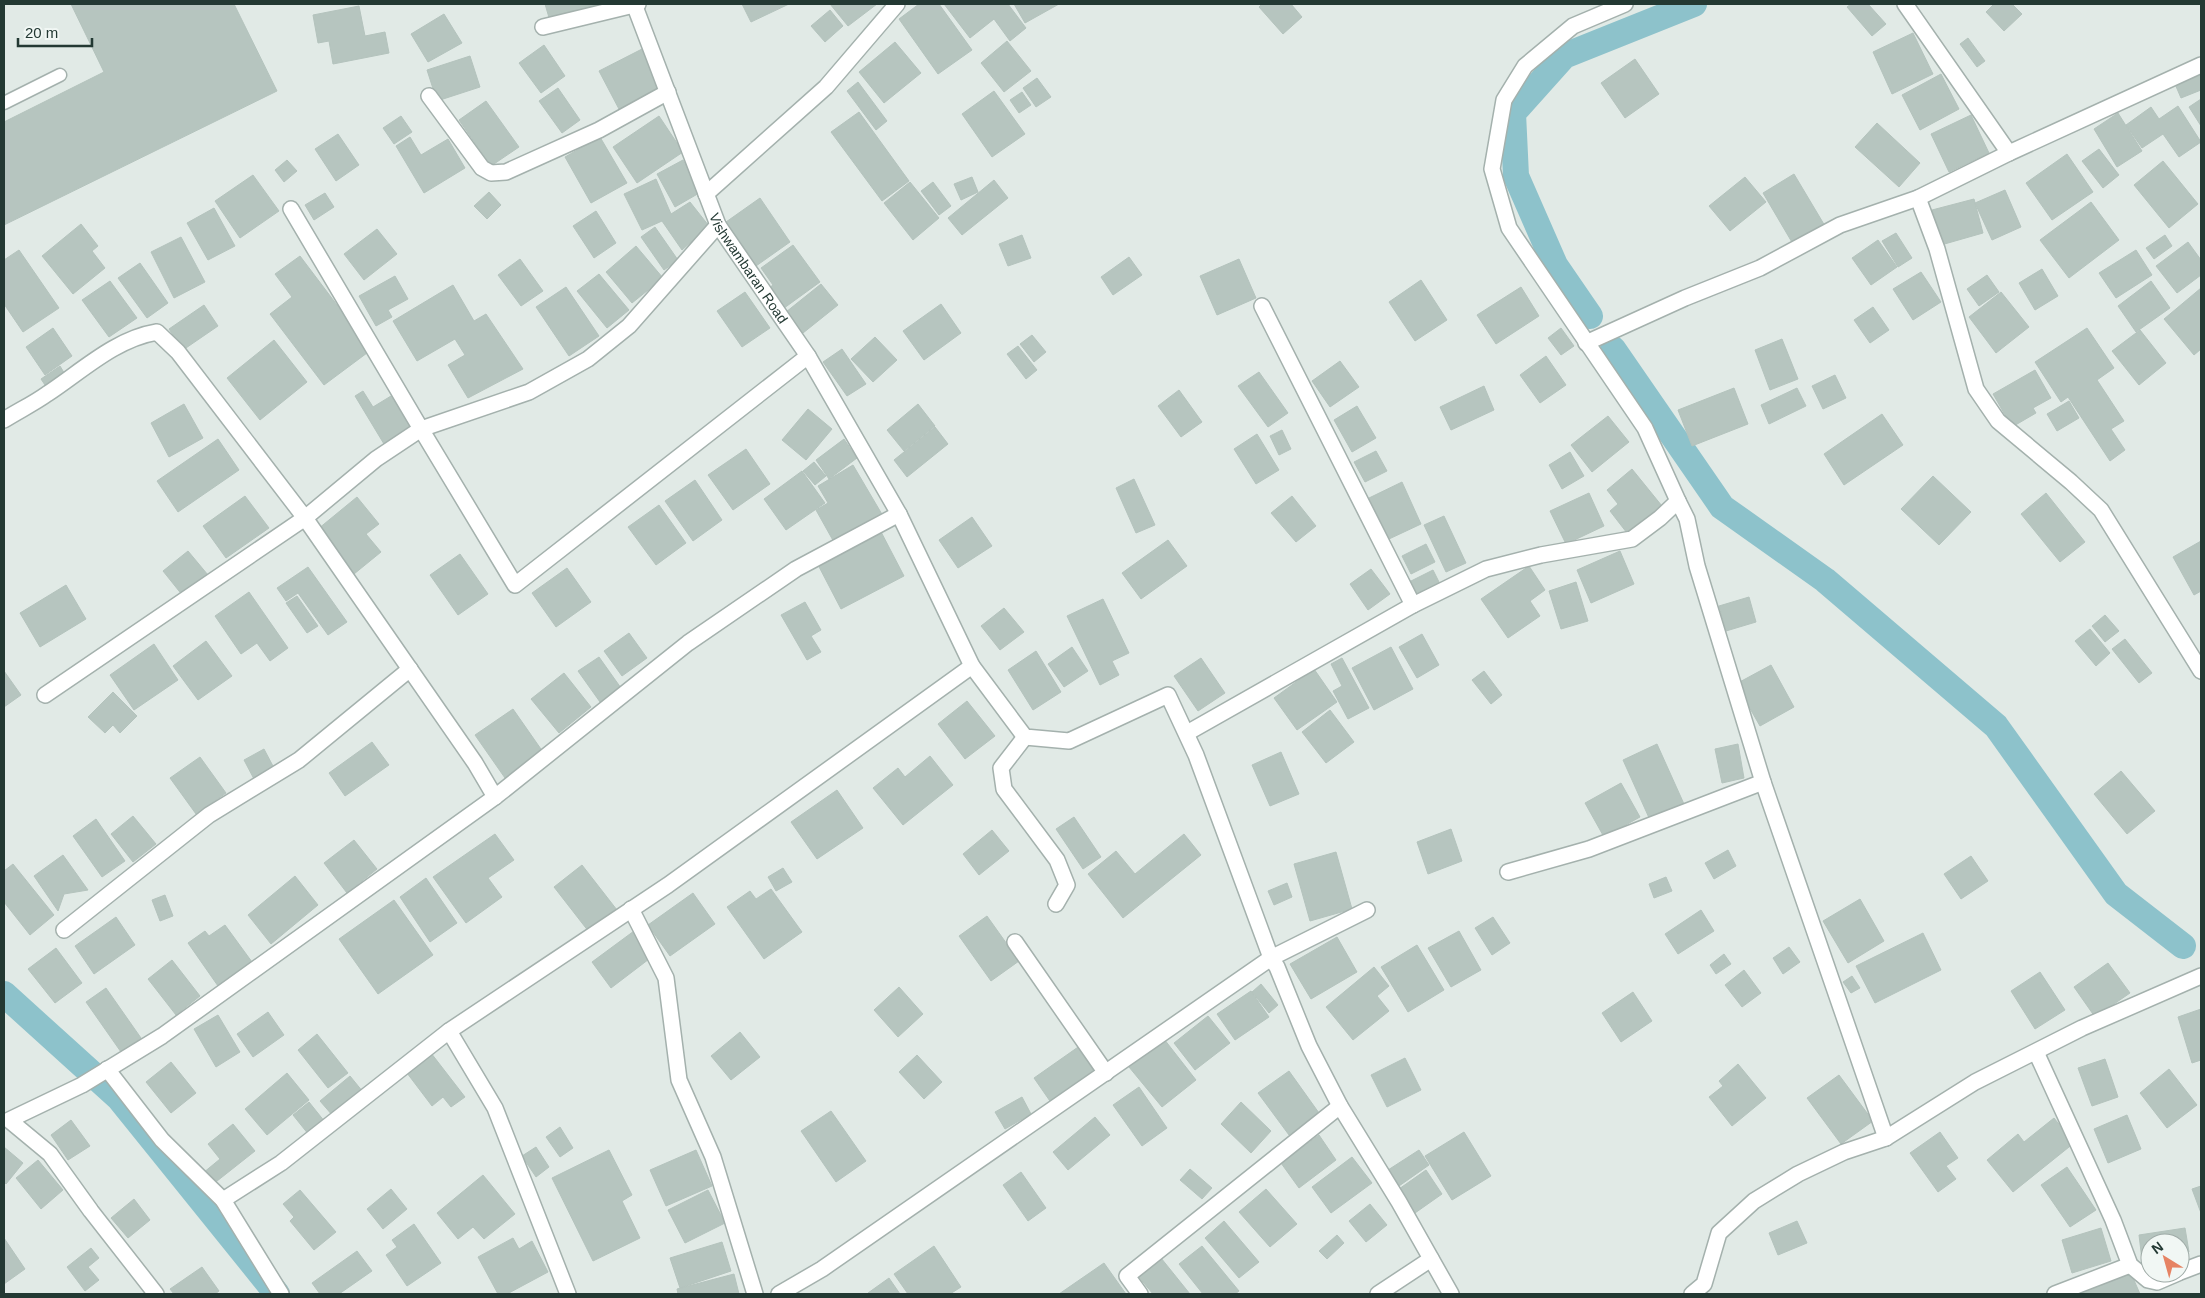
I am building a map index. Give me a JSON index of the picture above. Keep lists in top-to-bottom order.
{
  "streets": {
    "street": ["Vishwambaran Road"]
  },
  "scale_bar": "20 m",
  "north": "top left"
}
